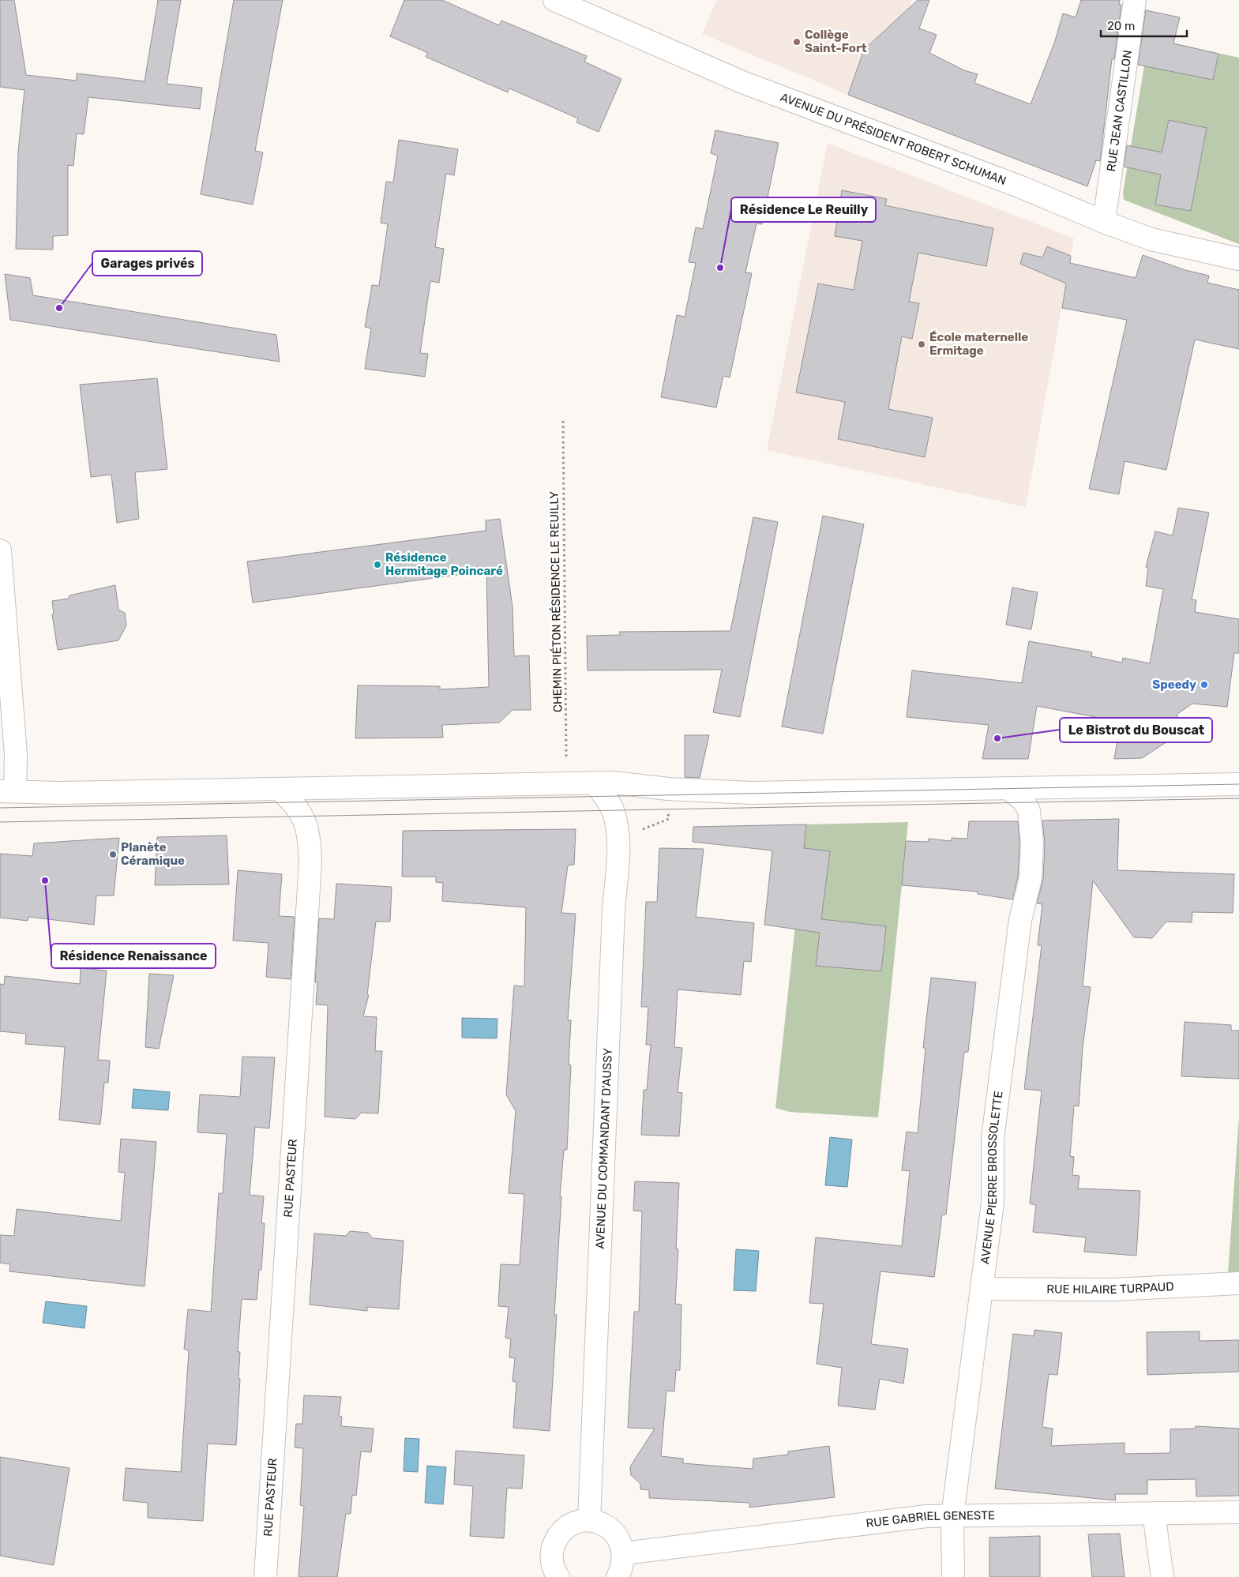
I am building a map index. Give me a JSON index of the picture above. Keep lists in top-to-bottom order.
{
  "streets": {
    "street": [
      "RUE JEAN CASTILLON",
      "AVENUE DU PRÉSIDENT ROBERT SCHUMAN",
      "AVENUE DU COMMANDANT D'AUSSY",
      "AVENUE PIERRE BROSSOLETTE",
      "RUE PASTEUR",
      "RUE HILAIRE TURPAUD",
      "RUE GABRIEL GENESTE"
    ],
    "path": ["CHEMIN PIÉTON RÉSIDENCE LE REUILLY"]
  },
  "crossings": [
    ["RUE JEAN CASTILLON", "AVENUE DU PRÉSIDENT ROBERT SCHUMAN"],
    ["AVENUE PIERRE BROSSOLETTE", "RUE HILAIRE TURPAUD"],
    ["AVENUE PIERRE BROSSOLETTE", "RUE GABRIEL GENESTE"]
  ],
  "places": [
    "Collège Saint-Fort",
    "Résidence Le Reuilly",
    "Garages privés",
    "École maternelle Ermitage",
    "Résidence Hermitage Poincaré",
    "Speedy",
    "Le Bistrot du Bouscat",
    "Planète Céramique",
    "Résidence Renaissance"
  ],
  "scale_bar": "20 m"
}
